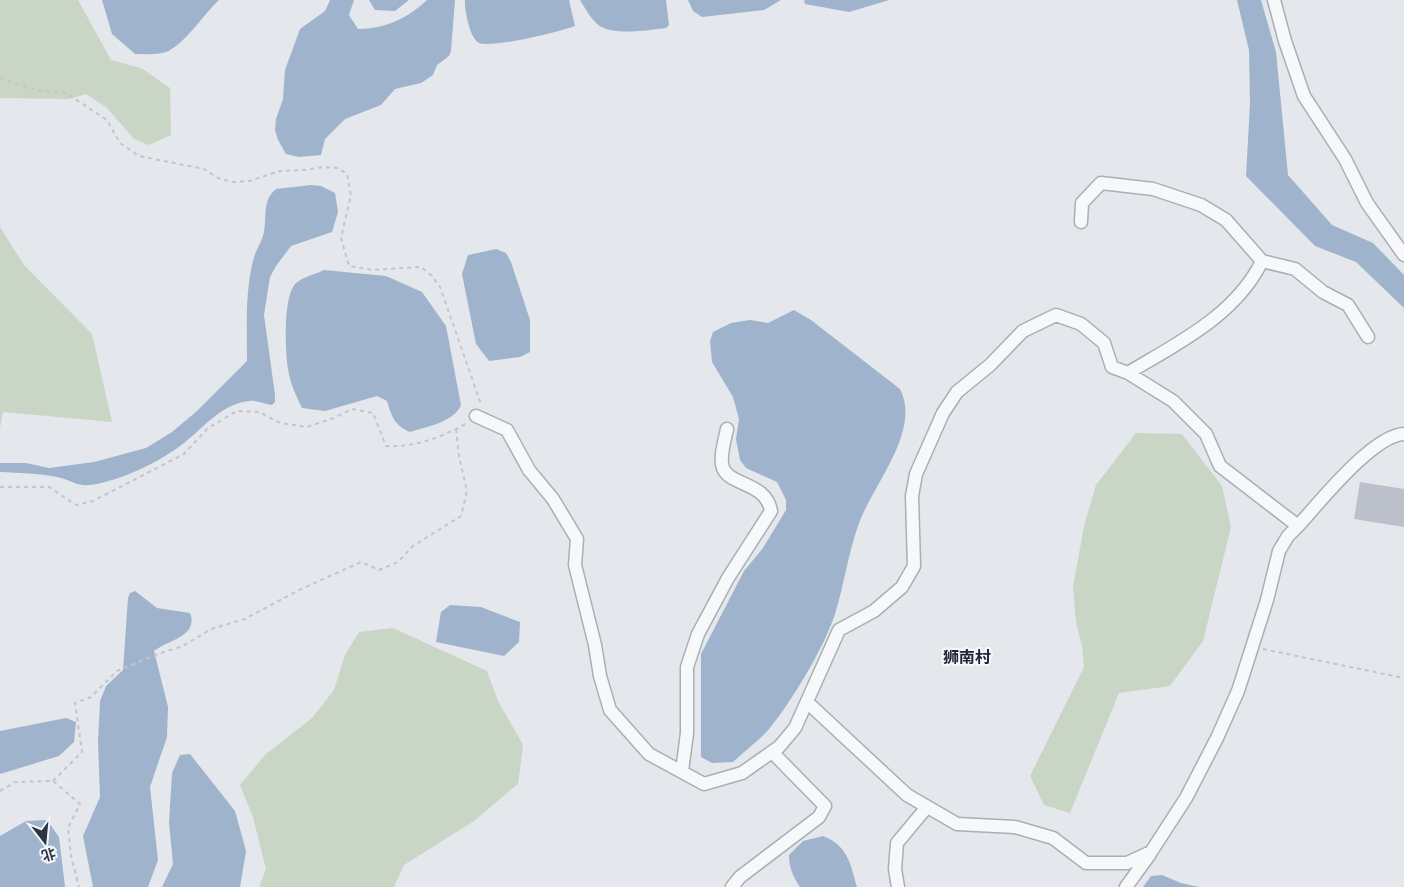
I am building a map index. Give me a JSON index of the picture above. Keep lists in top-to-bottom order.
{
  "districts": ["狮南村"],
  "north": "bottom"
}
